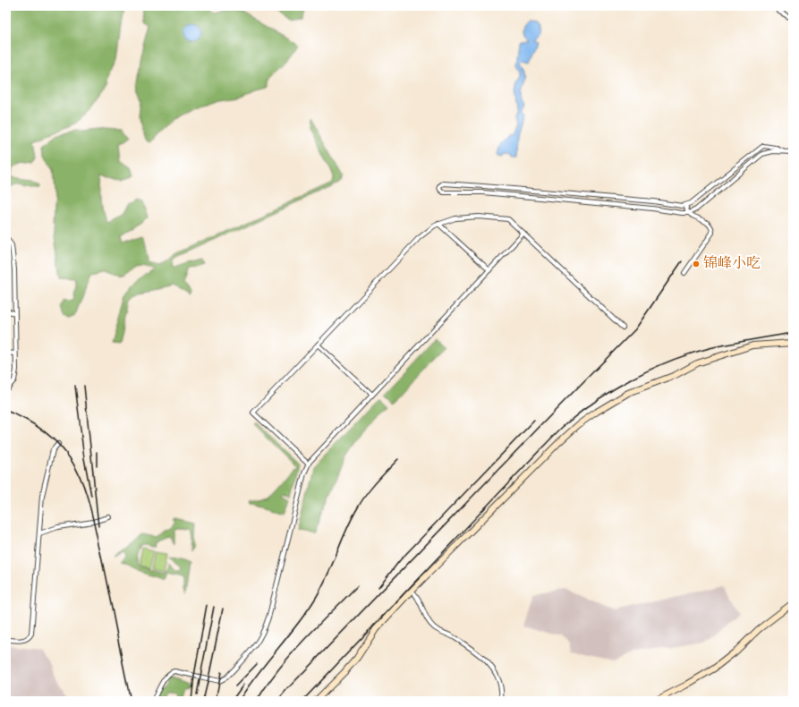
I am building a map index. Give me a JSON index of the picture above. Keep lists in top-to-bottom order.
{
  "places": ["锦峰小吃"]
}
